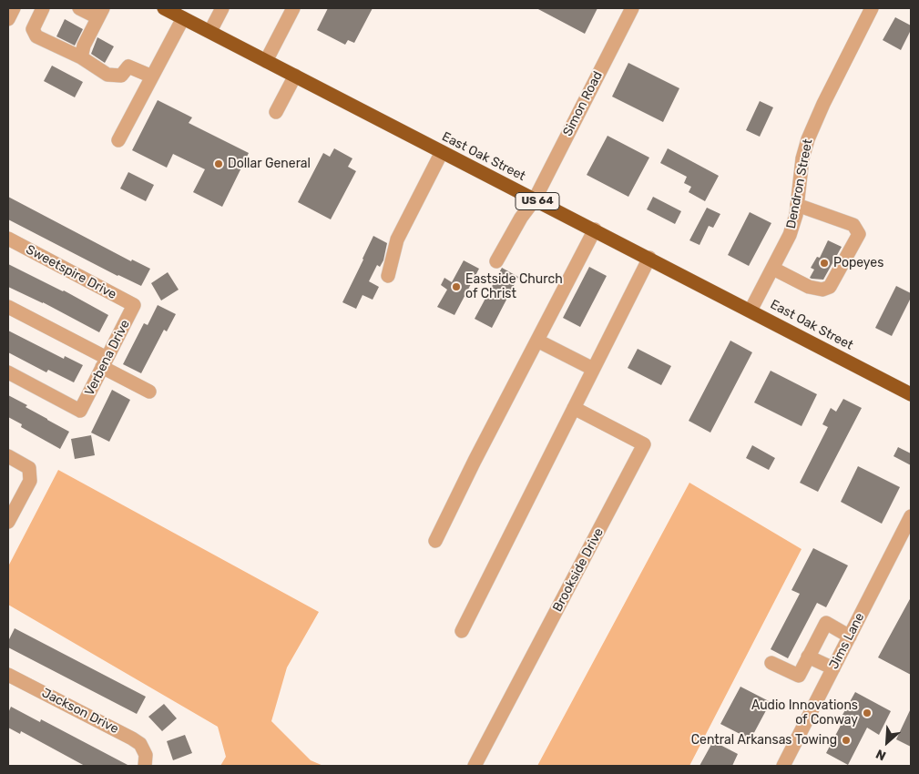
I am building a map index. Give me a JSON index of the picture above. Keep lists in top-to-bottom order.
{
  "streets": {
    "highway": ["East Oak Street", "US 64"],
    "street": [
      "Simon Road",
      "Dendron Street",
      "Sweetspire Drive",
      "Verbena Drive",
      "Brookside Drive",
      "Jims Lane",
      "Jackson Drive"
    ]
  },
  "crossings": [
    ["Simon Road", "East Oak Street"],
    ["East Oak Street", "Dendron Street"],
    ["Sweetspire Drive", "Verbena Drive"]
  ],
  "places": [
    "Dollar General",
    "Popeyes",
    "Eastside Church of Christ",
    "Audio Innovations of Conway",
    "Central Arkansas Towing"
  ],
  "north": "bottom left"
}
